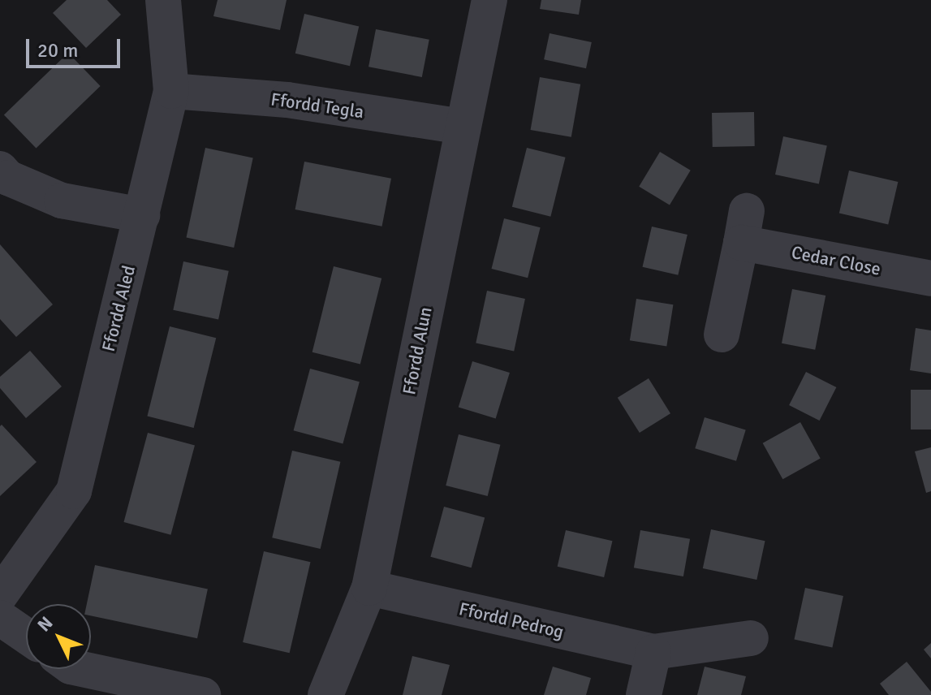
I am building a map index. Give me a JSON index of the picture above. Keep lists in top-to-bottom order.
{
  "streets": {
    "street": [
      "Ffordd Tegla",
      "Cedar Close",
      "Ffordd Aled",
      "Ffordd Alun",
      "Ffordd Pedrog"
    ]
  },
  "crossings": [
    ["Ffordd Tegla", "Ffordd Aled"],
    ["Ffordd Tegla", "Ffordd Alun"],
    ["Ffordd Alun", "Ffordd Pedrog"]
  ],
  "scale_bar": "20 m",
  "north": "top left"
}
